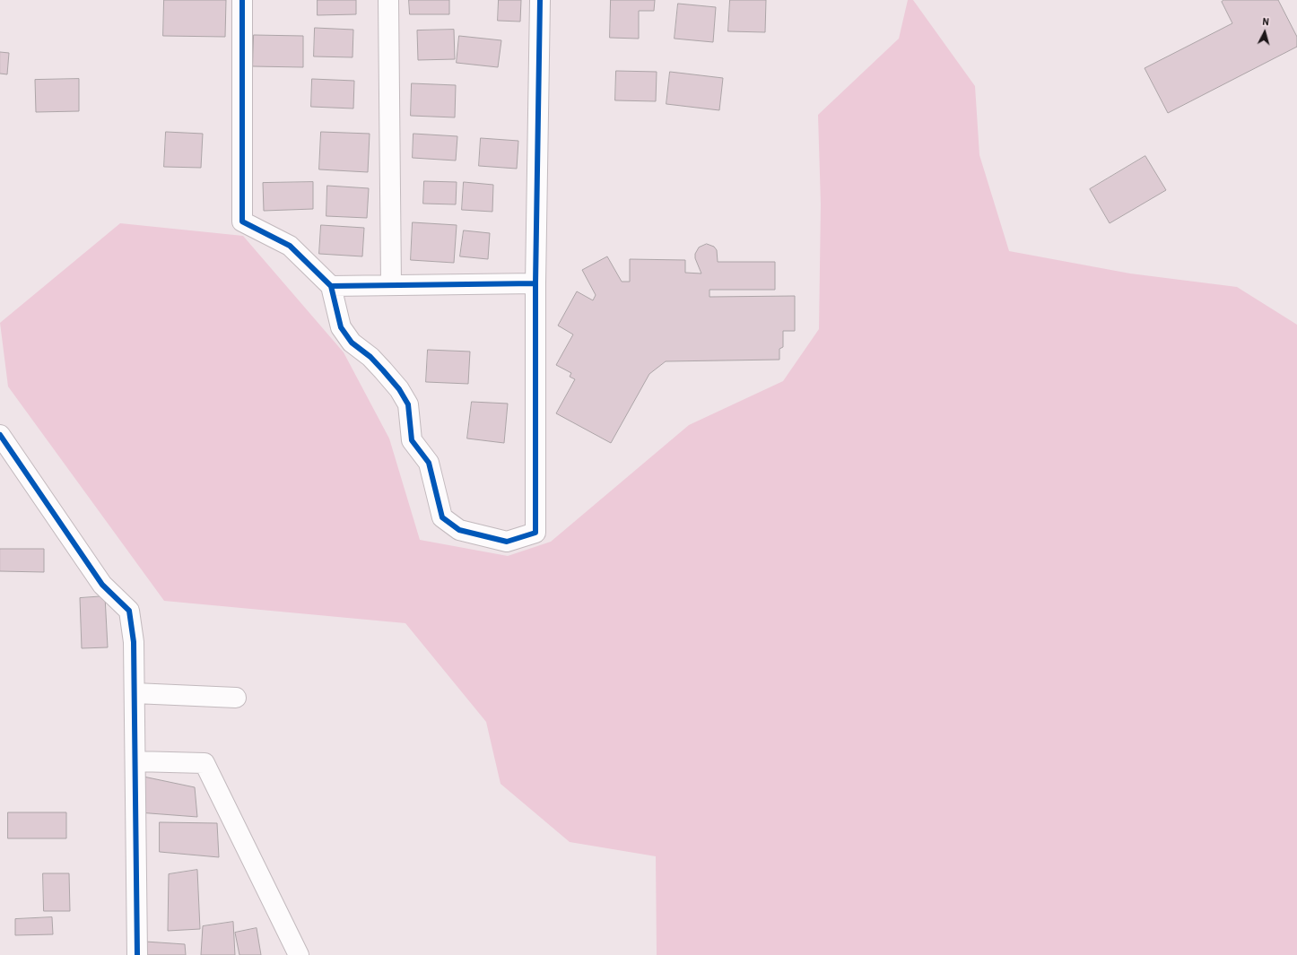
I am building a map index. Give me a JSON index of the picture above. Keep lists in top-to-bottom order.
{
  "north": "top"
}
